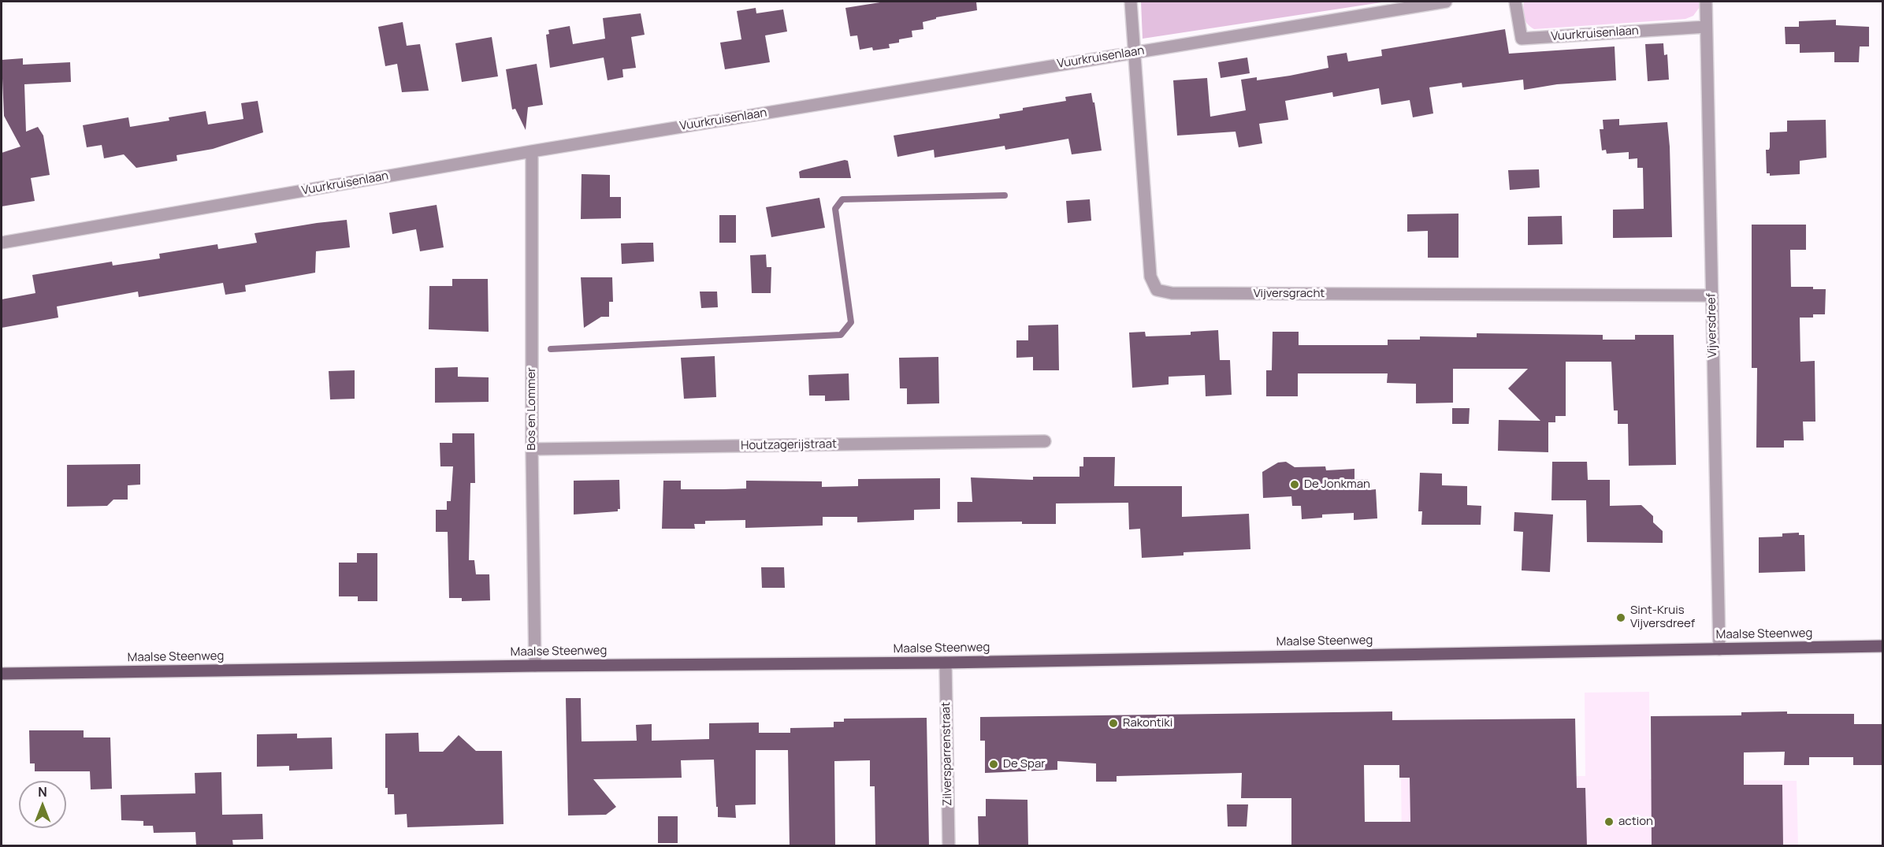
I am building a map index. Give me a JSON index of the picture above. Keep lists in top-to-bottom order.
{
  "streets": {
    "main road": ["Maalse Steenweg"],
    "street": [
      "Vuurkruisenlaan",
      "Vijversgracht",
      "Vijversdreef",
      "Bos en Lommer",
      "Houtzagerijstraat",
      "Zilversparrenstraat"
    ]
  },
  "crossings": [
    ["Vuurkruisenlaan", "Vijversgracht"],
    ["Vuurkruisenlaan", "Vijversdreef"],
    ["Vuurkruisenlaan", "Bos en Lommer"],
    ["Vijversgracht", "Vijversdreef"],
    ["Vijversdreef", "Maalse Steenweg"],
    ["Bos en Lommer", "Houtzagerijstraat"],
    ["Bos en Lommer", "Maalse Steenweg"],
    ["Maalse Steenweg", "Zilversparrenstraat"]
  ],
  "places": [
    "De Jonkman",
    "Sint-Kruis Vijversdreef",
    "Rakontiki",
    "De Spar",
    "action"
  ],
  "north": "top"
}
